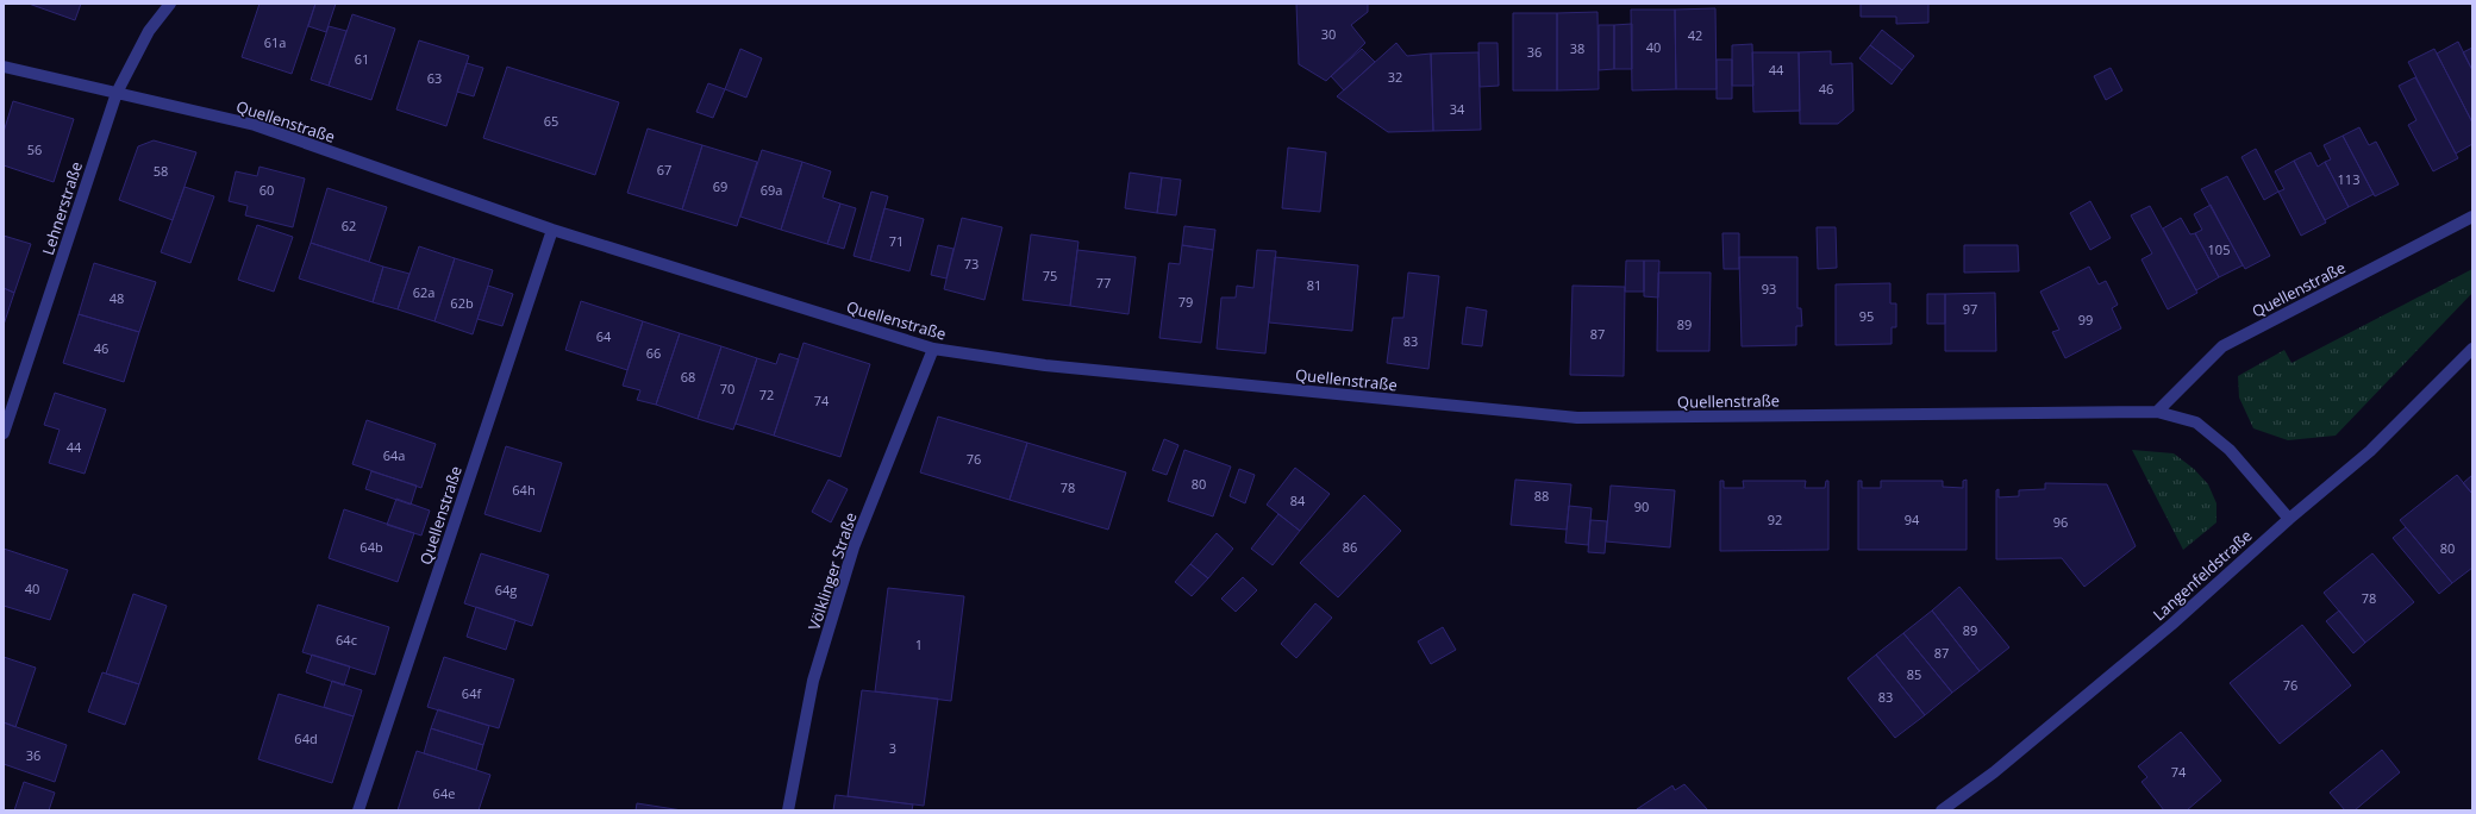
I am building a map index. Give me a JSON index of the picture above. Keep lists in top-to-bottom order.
{
  "streets": {
    "street": [
      "Quellenstraße",
      "Lehnerstraße",
      "Völklinger Straße",
      "Langenfeldstraße"
    ]
  },
  "crossings": [
    ["Quellenstraße", "Lehnerstraße"],
    ["Quellenstraße", "Völklinger Straße"],
    ["Quellenstraße", "Langenfeldstraße"]
  ],
  "house_numbers": [
    "30",
    "42",
    "61a",
    "40",
    "38",
    "36",
    "61",
    "44",
    "32",
    "63",
    "46",
    "34",
    "65",
    "56",
    "67",
    "58",
    "113",
    "69",
    "60",
    "69a",
    "62",
    "71",
    "105",
    "73",
    "75",
    "77",
    "81",
    "93",
    "62a",
    "48",
    "79",
    "62b",
    "97",
    "95",
    "99",
    "89",
    "87",
    "64",
    "83",
    "46",
    "66",
    "68",
    "70",
    "72",
    "74",
    "44",
    "64a",
    "76",
    "80",
    "78",
    "64h",
    "88",
    "84",
    "90",
    "92",
    "94",
    "96",
    "64b",
    "86",
    "80",
    "40",
    "64g",
    "78",
    "89",
    "64c",
    "1",
    "87",
    "85",
    "76",
    "64f",
    "83",
    "64d",
    "3",
    "36",
    "74",
    "64e"
  ]
}
